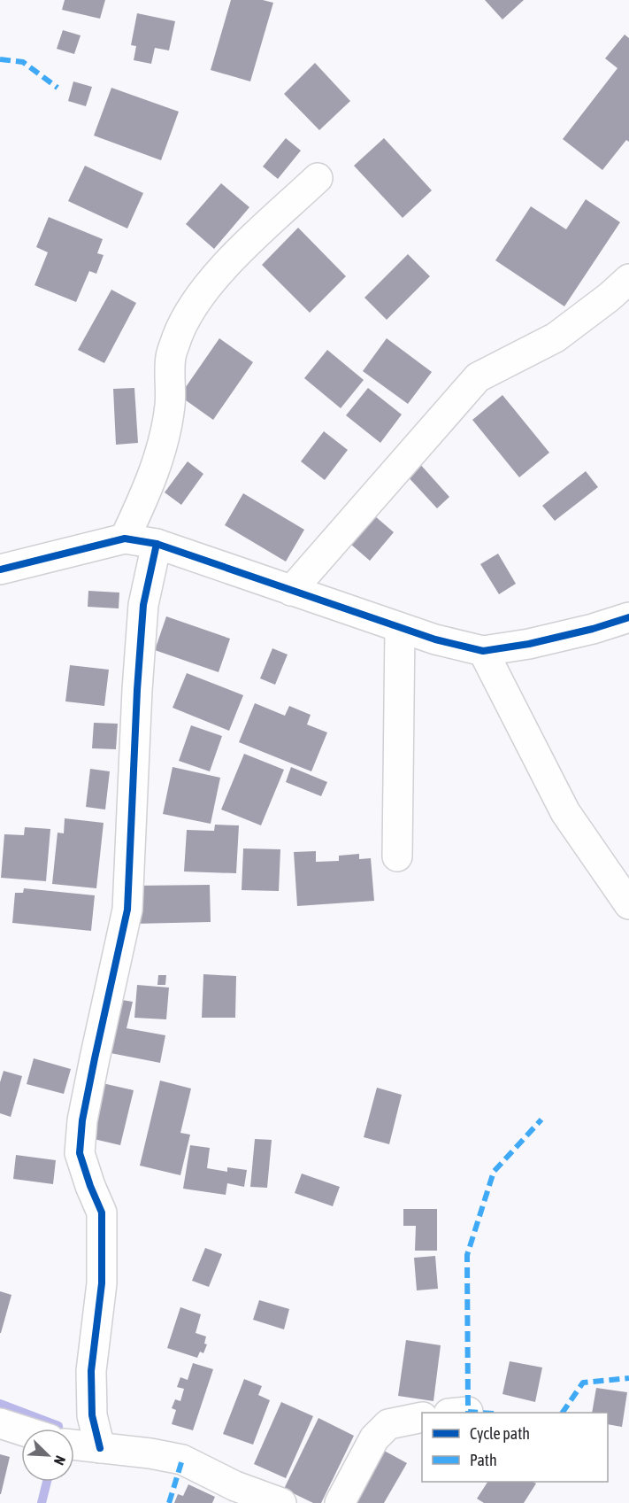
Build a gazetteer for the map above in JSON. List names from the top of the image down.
{
  "legend": ["Cycle path", "Path"],
  "north": "bottom right"
}
